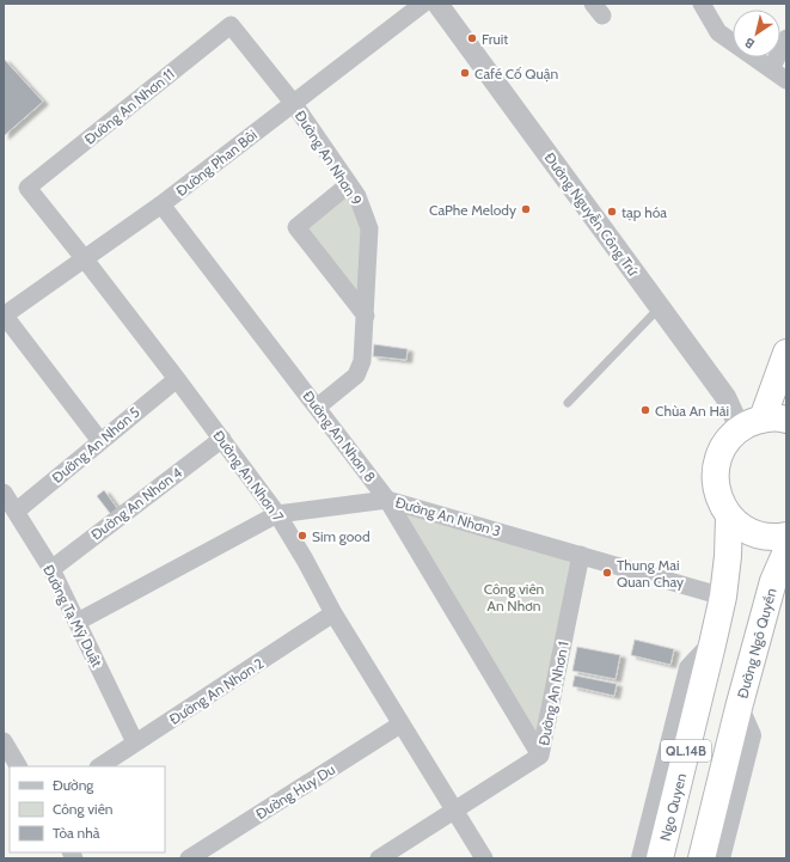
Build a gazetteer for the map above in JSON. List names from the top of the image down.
{
  "streets": {
    "highway": ["Đường Ngô Quyền", "QL.14B", "Ngo Quyen"],
    "street": [
      "Đường An Nhơn 11",
      "Đường An Nhơn 9",
      "Đường Phan Bôi",
      "Đường Nguyễn Công Trứ",
      "Đường An Nhơn 8",
      "Đường An Nhơn 5",
      "Đường An Nhơn 7",
      "Đường An Nhơn 4",
      "Đường An Nhơn 3",
      "Đường Tạ Mỹ Duật",
      "Đường An Nhơn 2",
      "Đường An Nhơn 1",
      "Đường Huy Du"
    ]
  },
  "crossings": [
    ["Đường An Nhơn 11", "Đường An Nhơn 9"],
    ["Đường An Nhơn 11", "Đường An Nhơn 7"],
    ["Đường An Nhơn 9", "Đường Phan Bôi"],
    ["Đường An Nhơn 9", "Đường An Nhơn 8"],
    ["Đường Phan Bôi", "Đường An Nhơn 8"],
    ["Đường Phan Bôi", "Đường An Nhơn 7"],
    ["Đường An Nhơn 8", "Đường An Nhơn 3"],
    ["Đường An Nhơn 8", "Đường An Nhơn 1"],
    ["Đường An Nhơn 5", "Đường An Nhơn 7"],
    ["Đường An Nhơn 5", "Đường Tạ Mỹ Duật"],
    ["Đường An Nhơn 7", "Đường An Nhơn 4"],
    ["Đường An Nhơn 7", "Đường An Nhơn 3"],
    ["Đường An Nhơn 7", "Đường An Nhơn 2"],
    ["Đường An Nhơn 7", "Đường An Nhơn 1"],
    ["Đường An Nhơn 7", "Đường Huy Du"],
    ["Đường An Nhơn 4", "Đường Tạ Mỹ Duật"],
    ["Đường An Nhơn 3", "Đường Tạ Mỹ Duật"],
    ["Đường An Nhơn 3", "Đường An Nhơn 1"],
    ["Đường An Nhơn 3", "Ngo Quyen"],
    ["Đường Tạ Mỹ Duật", "Đường An Nhơn 2"]
  ],
  "parks": ["Công viên An Nhơn"],
  "places": [
    "Fruit",
    "Café Cố Quận",
    "CaPhe Melody",
    "tạp hóa",
    "Chùa An Hải",
    "Sim good",
    "Thung Mai Quan Chay"
  ],
  "legend": ["Đường", "Công viên", "Tòa nhà"],
  "north": "bottom left"
}
